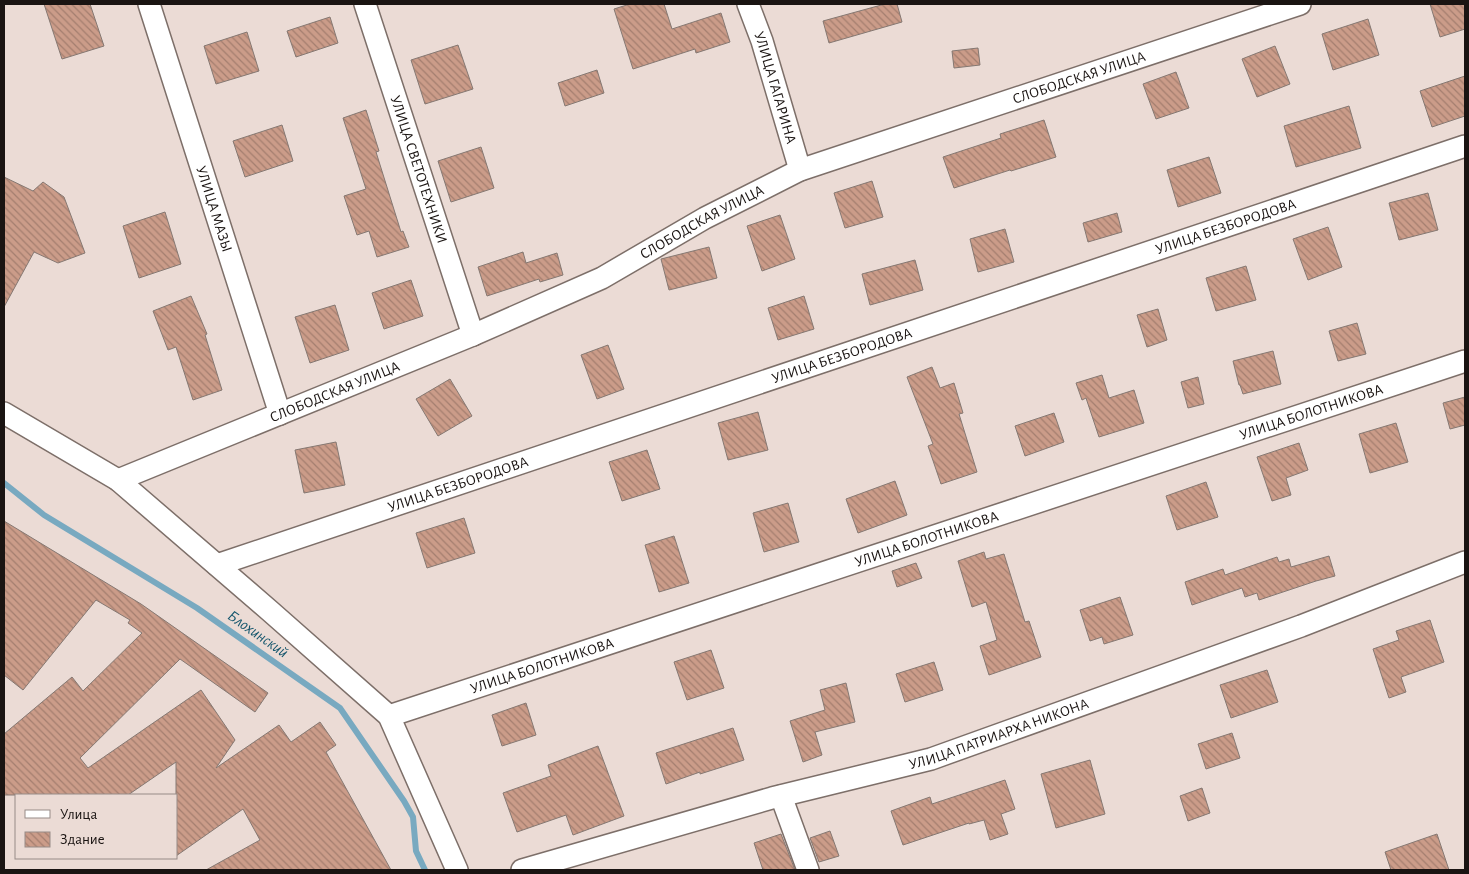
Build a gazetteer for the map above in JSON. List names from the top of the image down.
{
  "streets": {
    "street": [
      "СЛОБОДСКАЯ УЛИЦА",
      "УЛИЦА ГАГАРИНА",
      "УЛИЦА СВЕТОТЕХНИКИ",
      "УЛИЦА МАЗЫ",
      "УЛИЦА БЕЗБОРОДОВА",
      "УЛИЦА БОЛОТНИКОВА",
      "УЛИЦА ПАТРИАРХА НИКОНА"
    ]
  },
  "crossings": [
    ["СЛОБОДСКАЯ УЛИЦА", "УЛИЦА ГАГАРИНА"],
    ["СЛОБОДСКАЯ УЛИЦА", "УЛИЦА СВЕТОТЕХНИКИ"],
    ["СЛОБОДСКАЯ УЛИЦА", "УЛИЦА МАЗЫ"]
  ],
  "water": ["Блохинский"],
  "legend": ["Улица", "Здание"]
}
